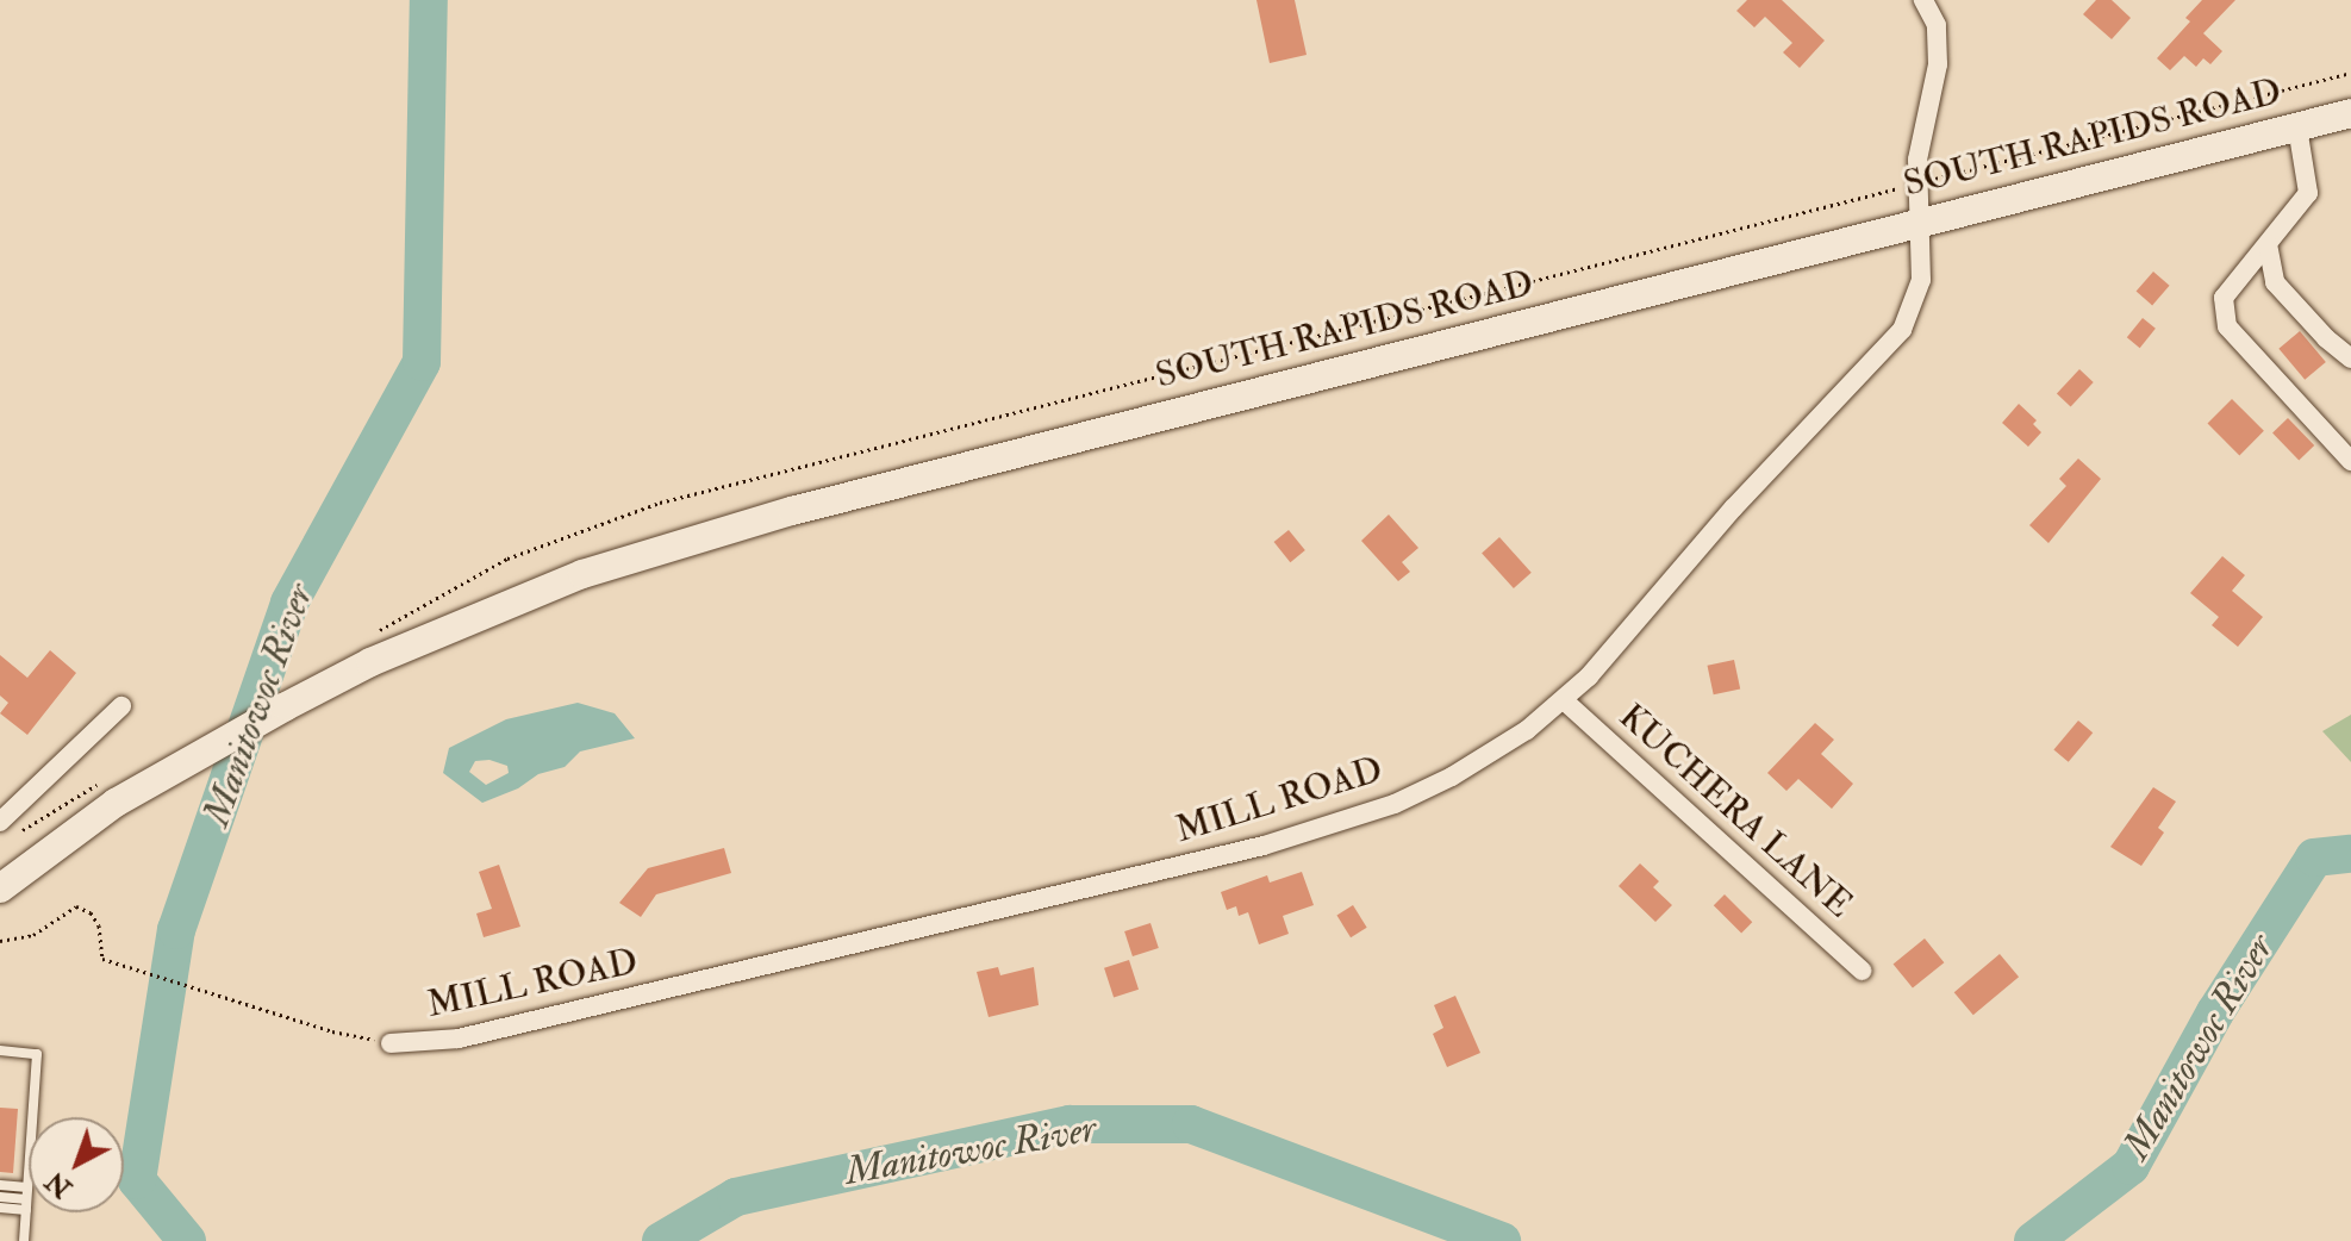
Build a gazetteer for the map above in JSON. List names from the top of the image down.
{
  "streets": {
    "main road": ["SOUTH RAPIDS ROAD"],
    "street": ["MILL ROAD", "KUCHERA LANE"]
  },
  "crossings": [
    ["SOUTH RAPIDS ROAD", "MILL ROAD"],
    ["MILL ROAD", "KUCHERA LANE"]
  ],
  "water": ["Manitowoc River"],
  "north": "bottom left"
}
